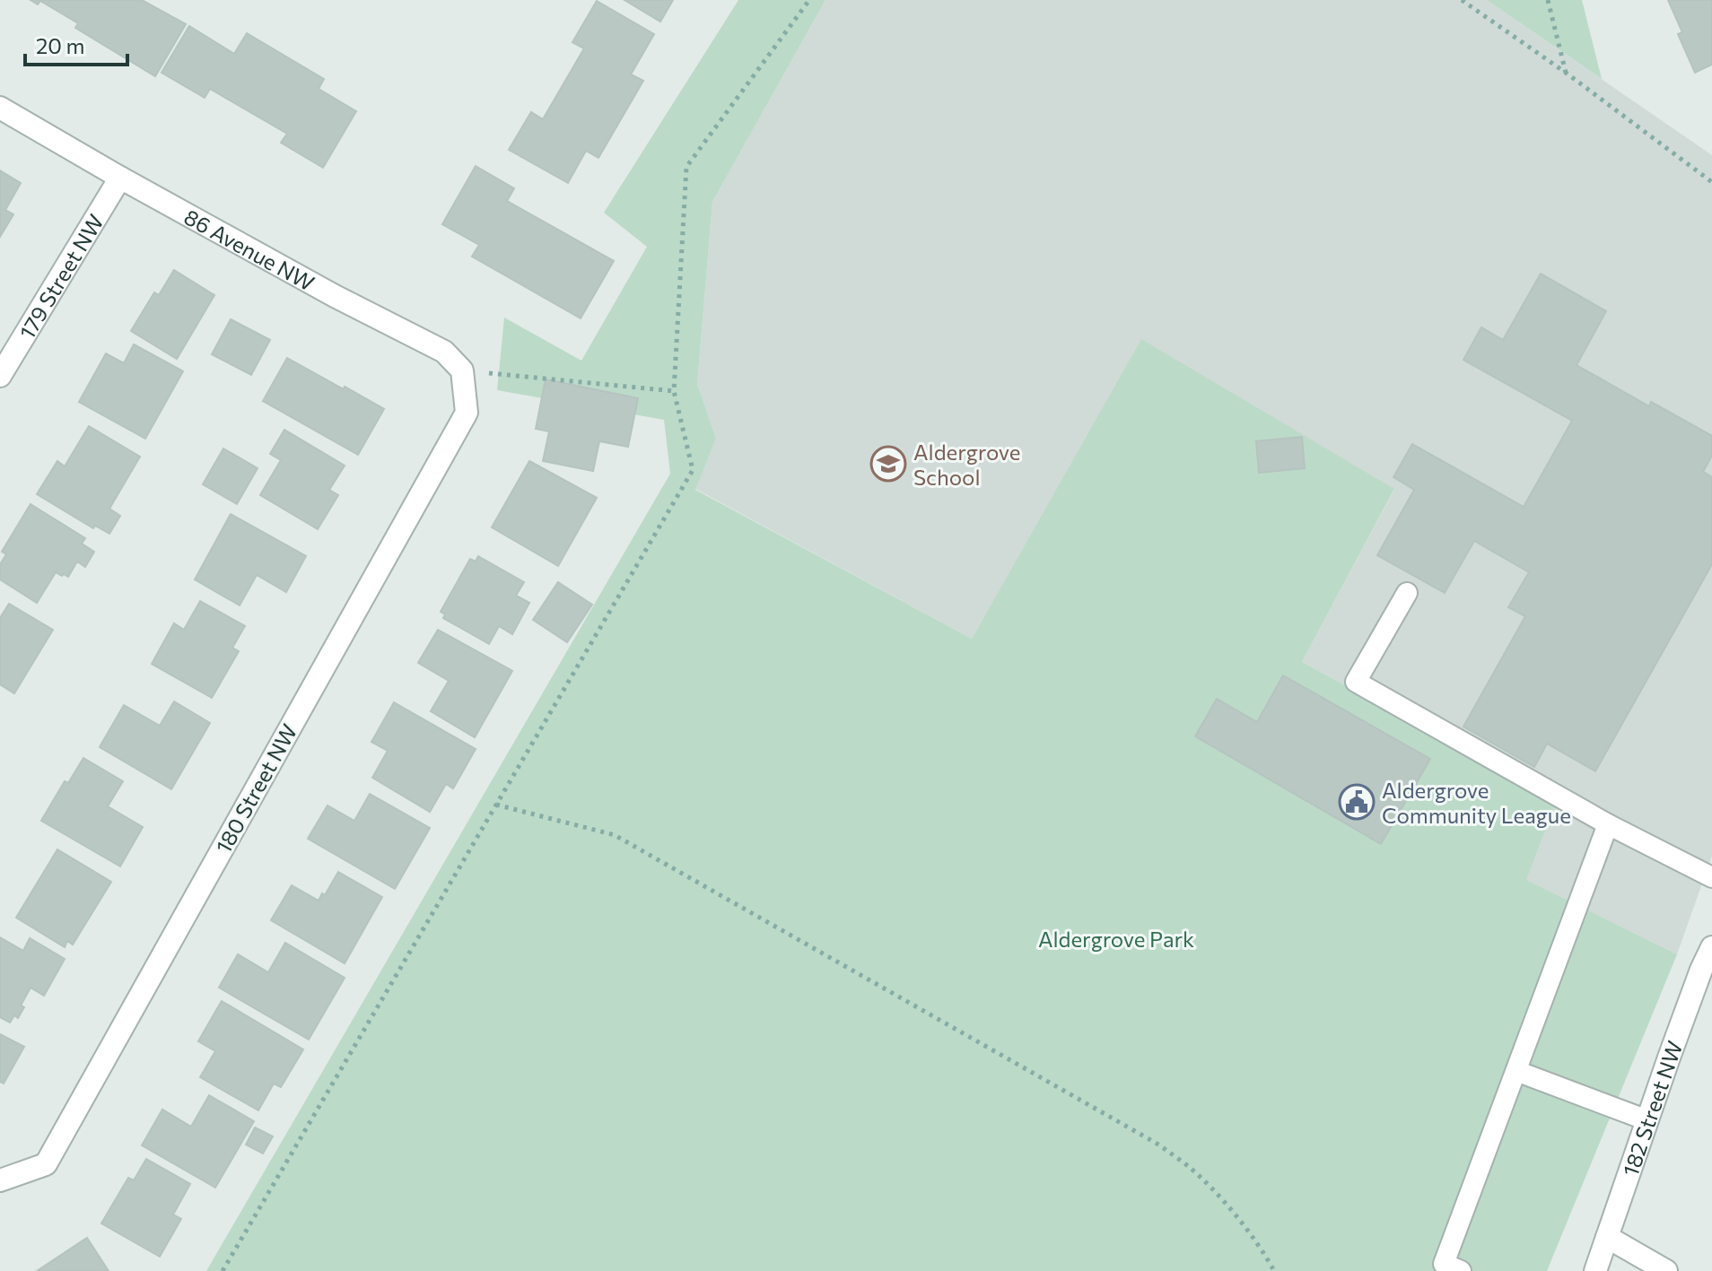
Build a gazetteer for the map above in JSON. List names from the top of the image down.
{
  "streets": {
    "street": [
      "86 Avenue NW",
      "179 Street NW",
      "180 Street NW",
      "182 Street NW"
    ]
  },
  "crossings": [
    ["86 Avenue NW", "179 Street NW"],
    ["86 Avenue NW", "180 Street NW"]
  ],
  "parks": ["Aldergrove Park"],
  "places": {
    "school or university": ["Aldergrove School"],
    "public building": ["Aldergrove Community League"]
  },
  "scale_bar": "20 m"
}
